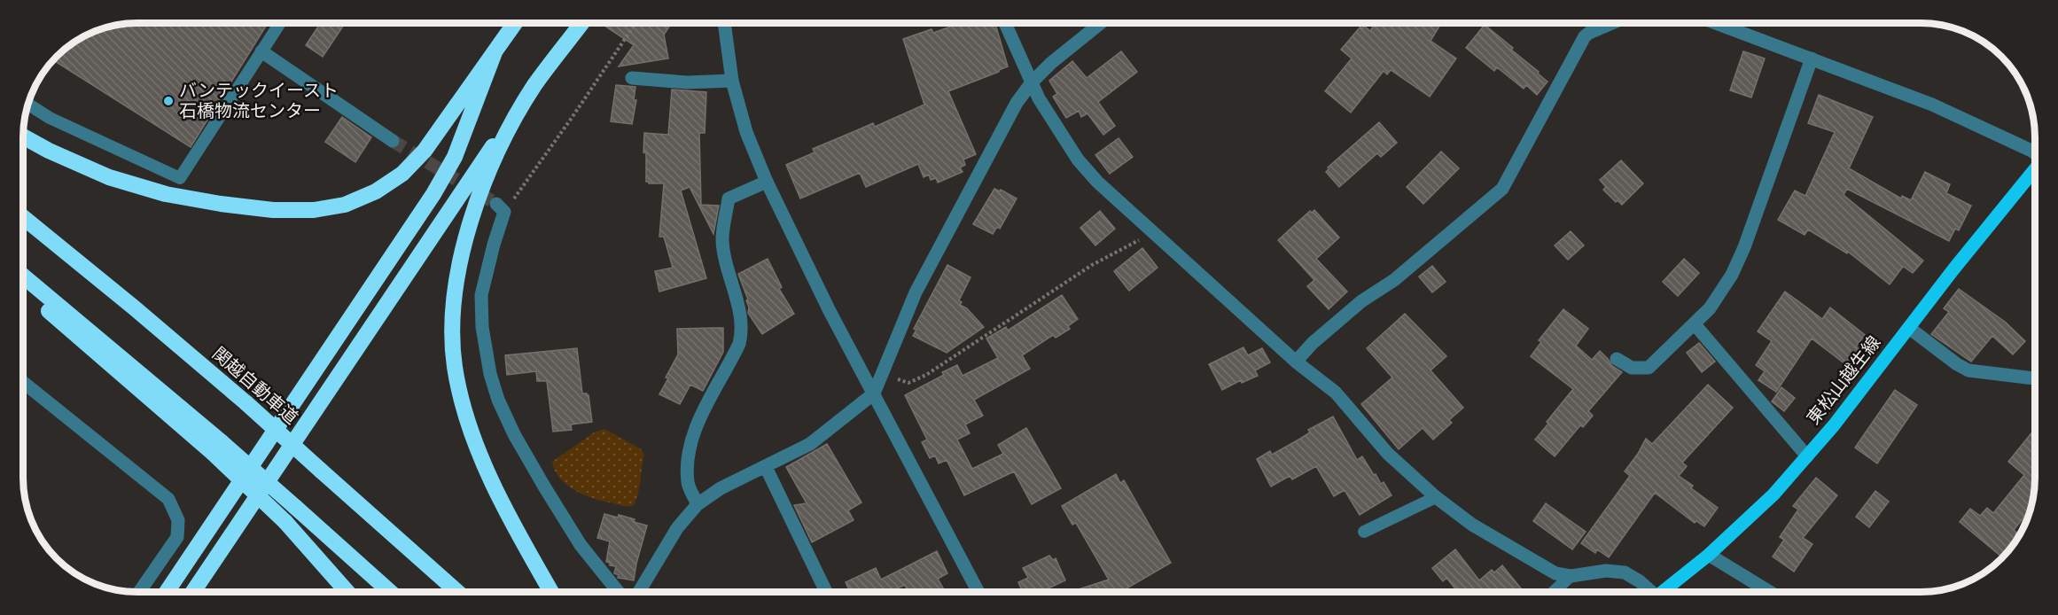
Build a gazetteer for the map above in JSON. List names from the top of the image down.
{
  "streets": {
    "highway": ["関越自動車道"],
    "main road": ["東松山越生線"]
  },
  "places": ["バンテックイースト 石橋物流センター"]
}
